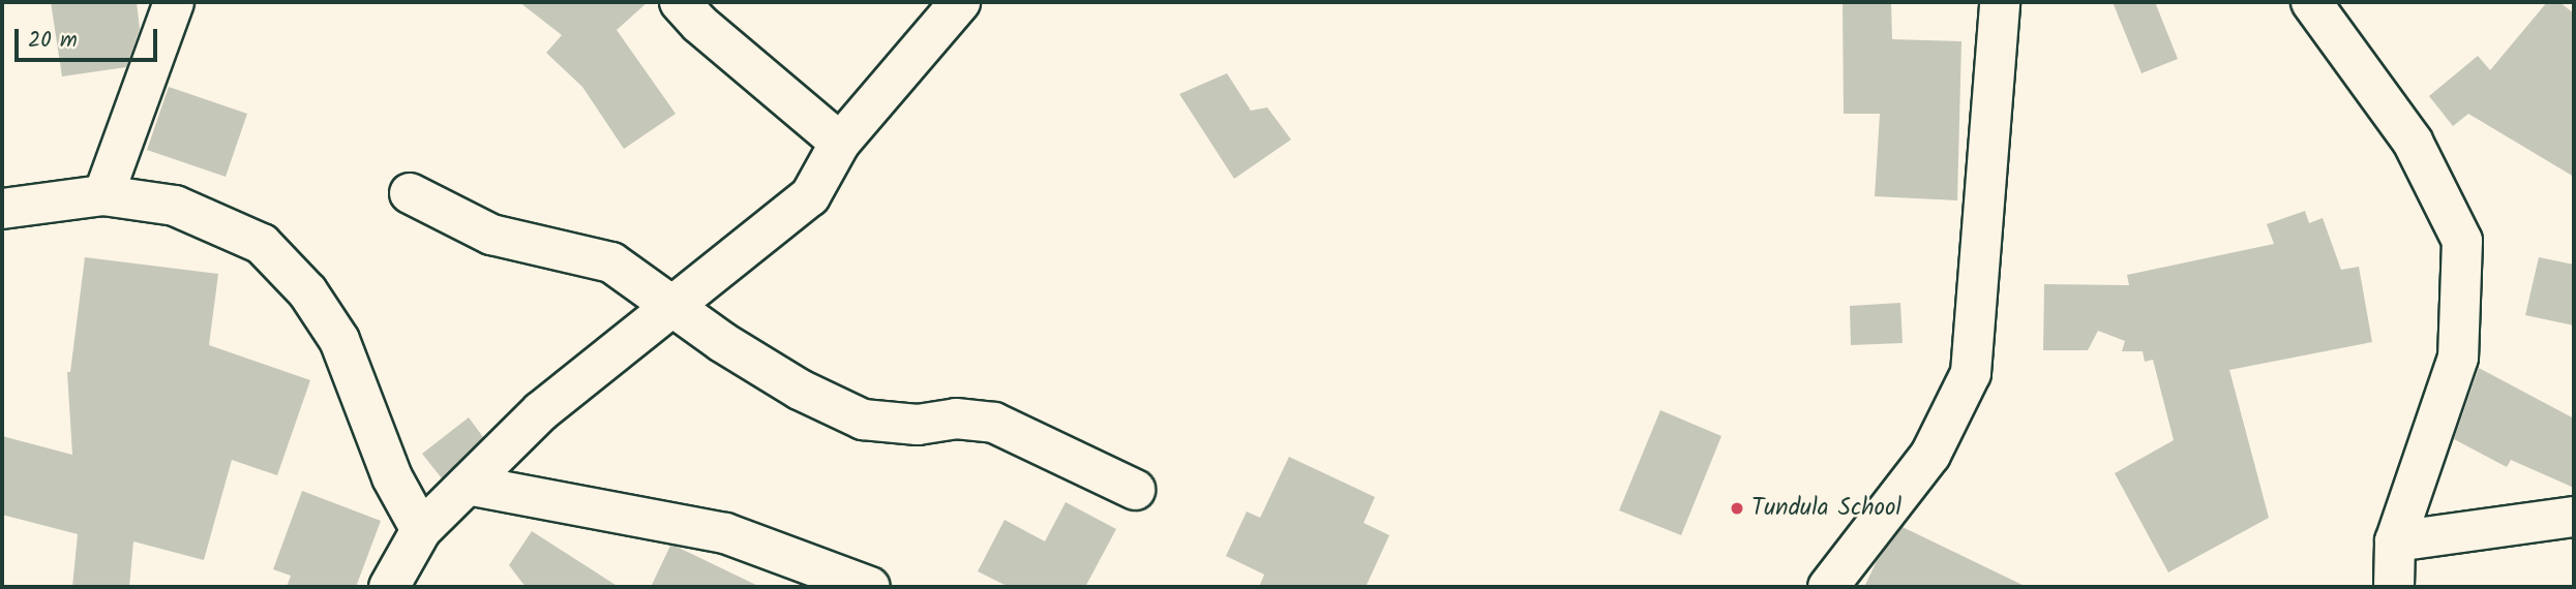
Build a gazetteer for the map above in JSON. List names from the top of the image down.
{
  "places": ["Tundula School"],
  "scale_bar": "20 m"
}
